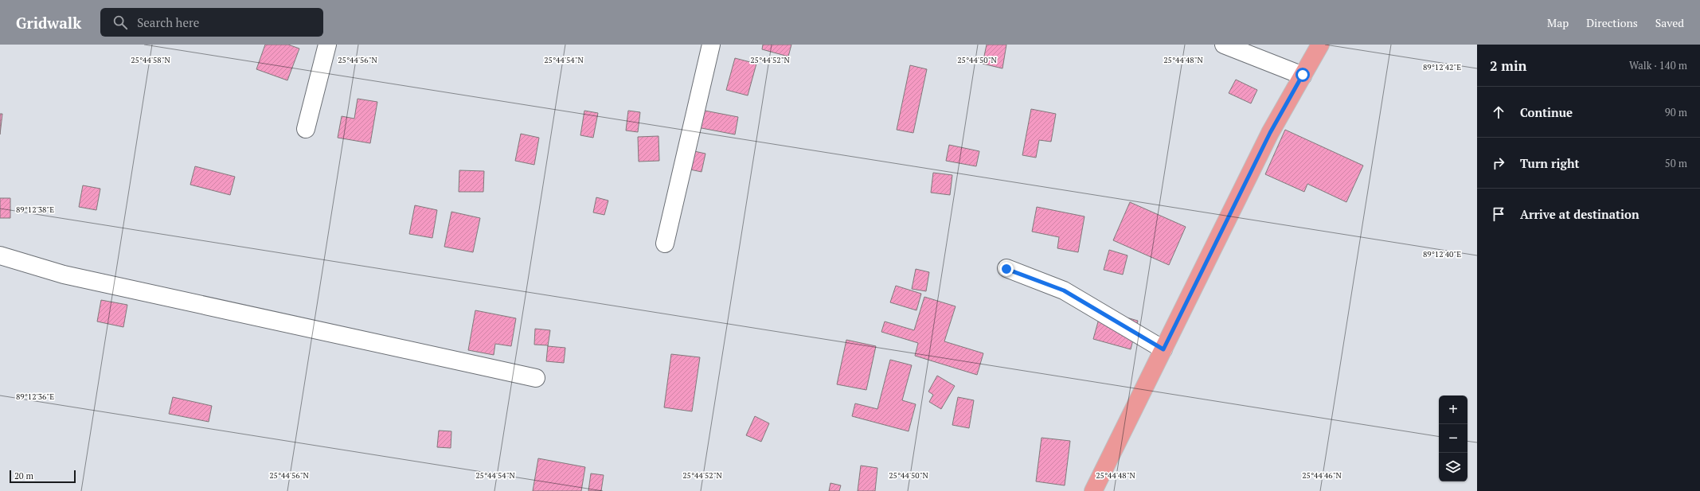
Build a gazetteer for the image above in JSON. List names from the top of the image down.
{
  "scale_bar": "20 m",
  "page": {
    "header": "Gridwalk",
    "search": "Search here",
    "nav": ["Map", "Directions", "Saved"],
    "heading": ["2 min", "Walk · 140 m"],
    "list": [
      ["Continue", "90 m"],
      ["Turn right", "50 m"],
      "Arrive at destination"
    ],
    "map_buttons": ["+", "−"],
    "scale": "20 m"
  },
  "coordinates": [
    "25°44'48\"N",
    "25°44'58\"N",
    "25°44'56\"N",
    "25°44'54\"N",
    "25°44'52\"N",
    "25°44'50\"N",
    "89°12'42\"E",
    "89°12'38\"E",
    "89°12'40\"E",
    "89°12'36\"E",
    "25°44'46\"N"
  ]
}
